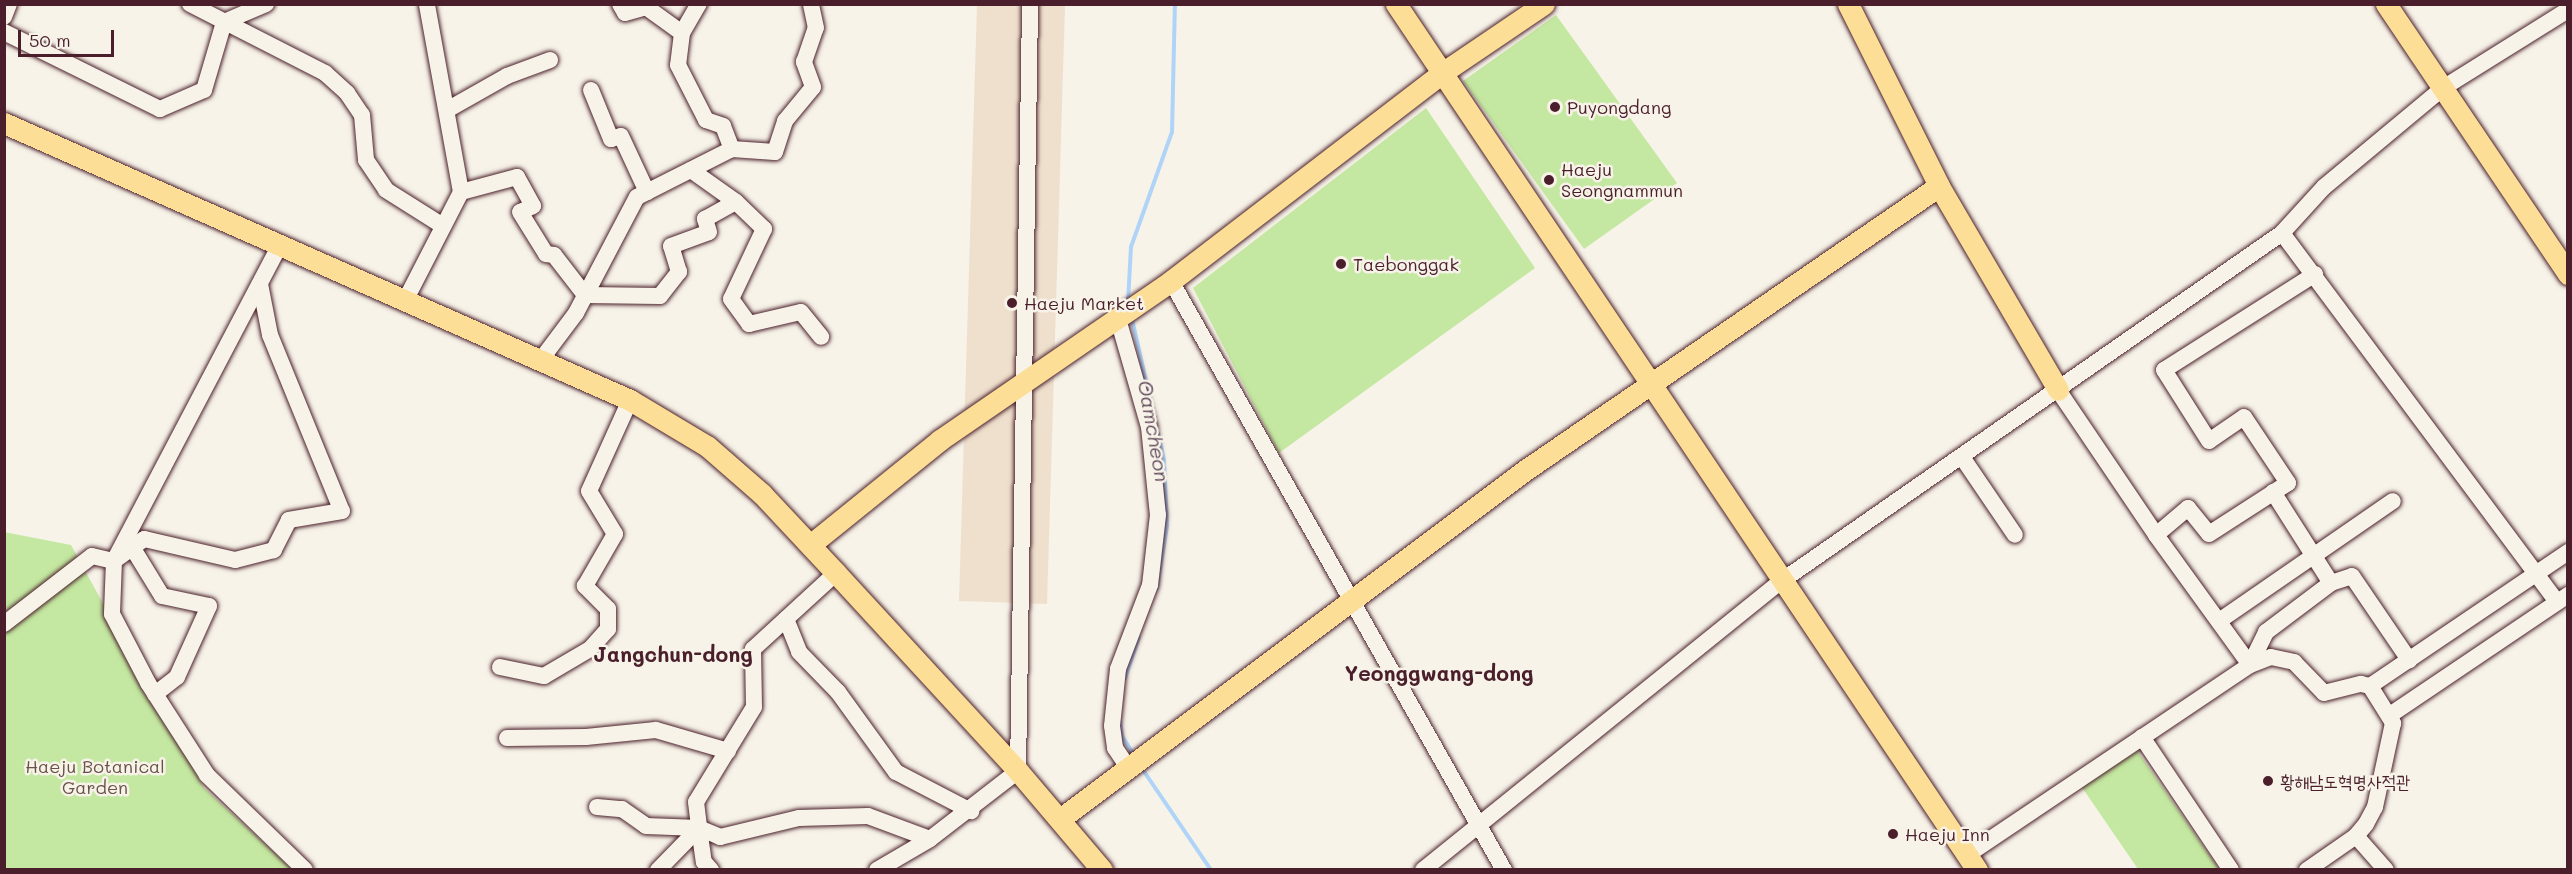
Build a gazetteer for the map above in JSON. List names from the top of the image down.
{
  "districts": ["Jangchun-dong", "Yeonggwang-dong"],
  "water": ["Oamcheon"],
  "parks": ["Haeju Botanical Garden"],
  "places": [
    "Puyongdang",
    "Haeju Seongnammun",
    "Taebonggak",
    "Haeju Market",
    "황해남도혁명사적관",
    "Haeju Inn"
  ],
  "scale_bar": "50 m"
}
